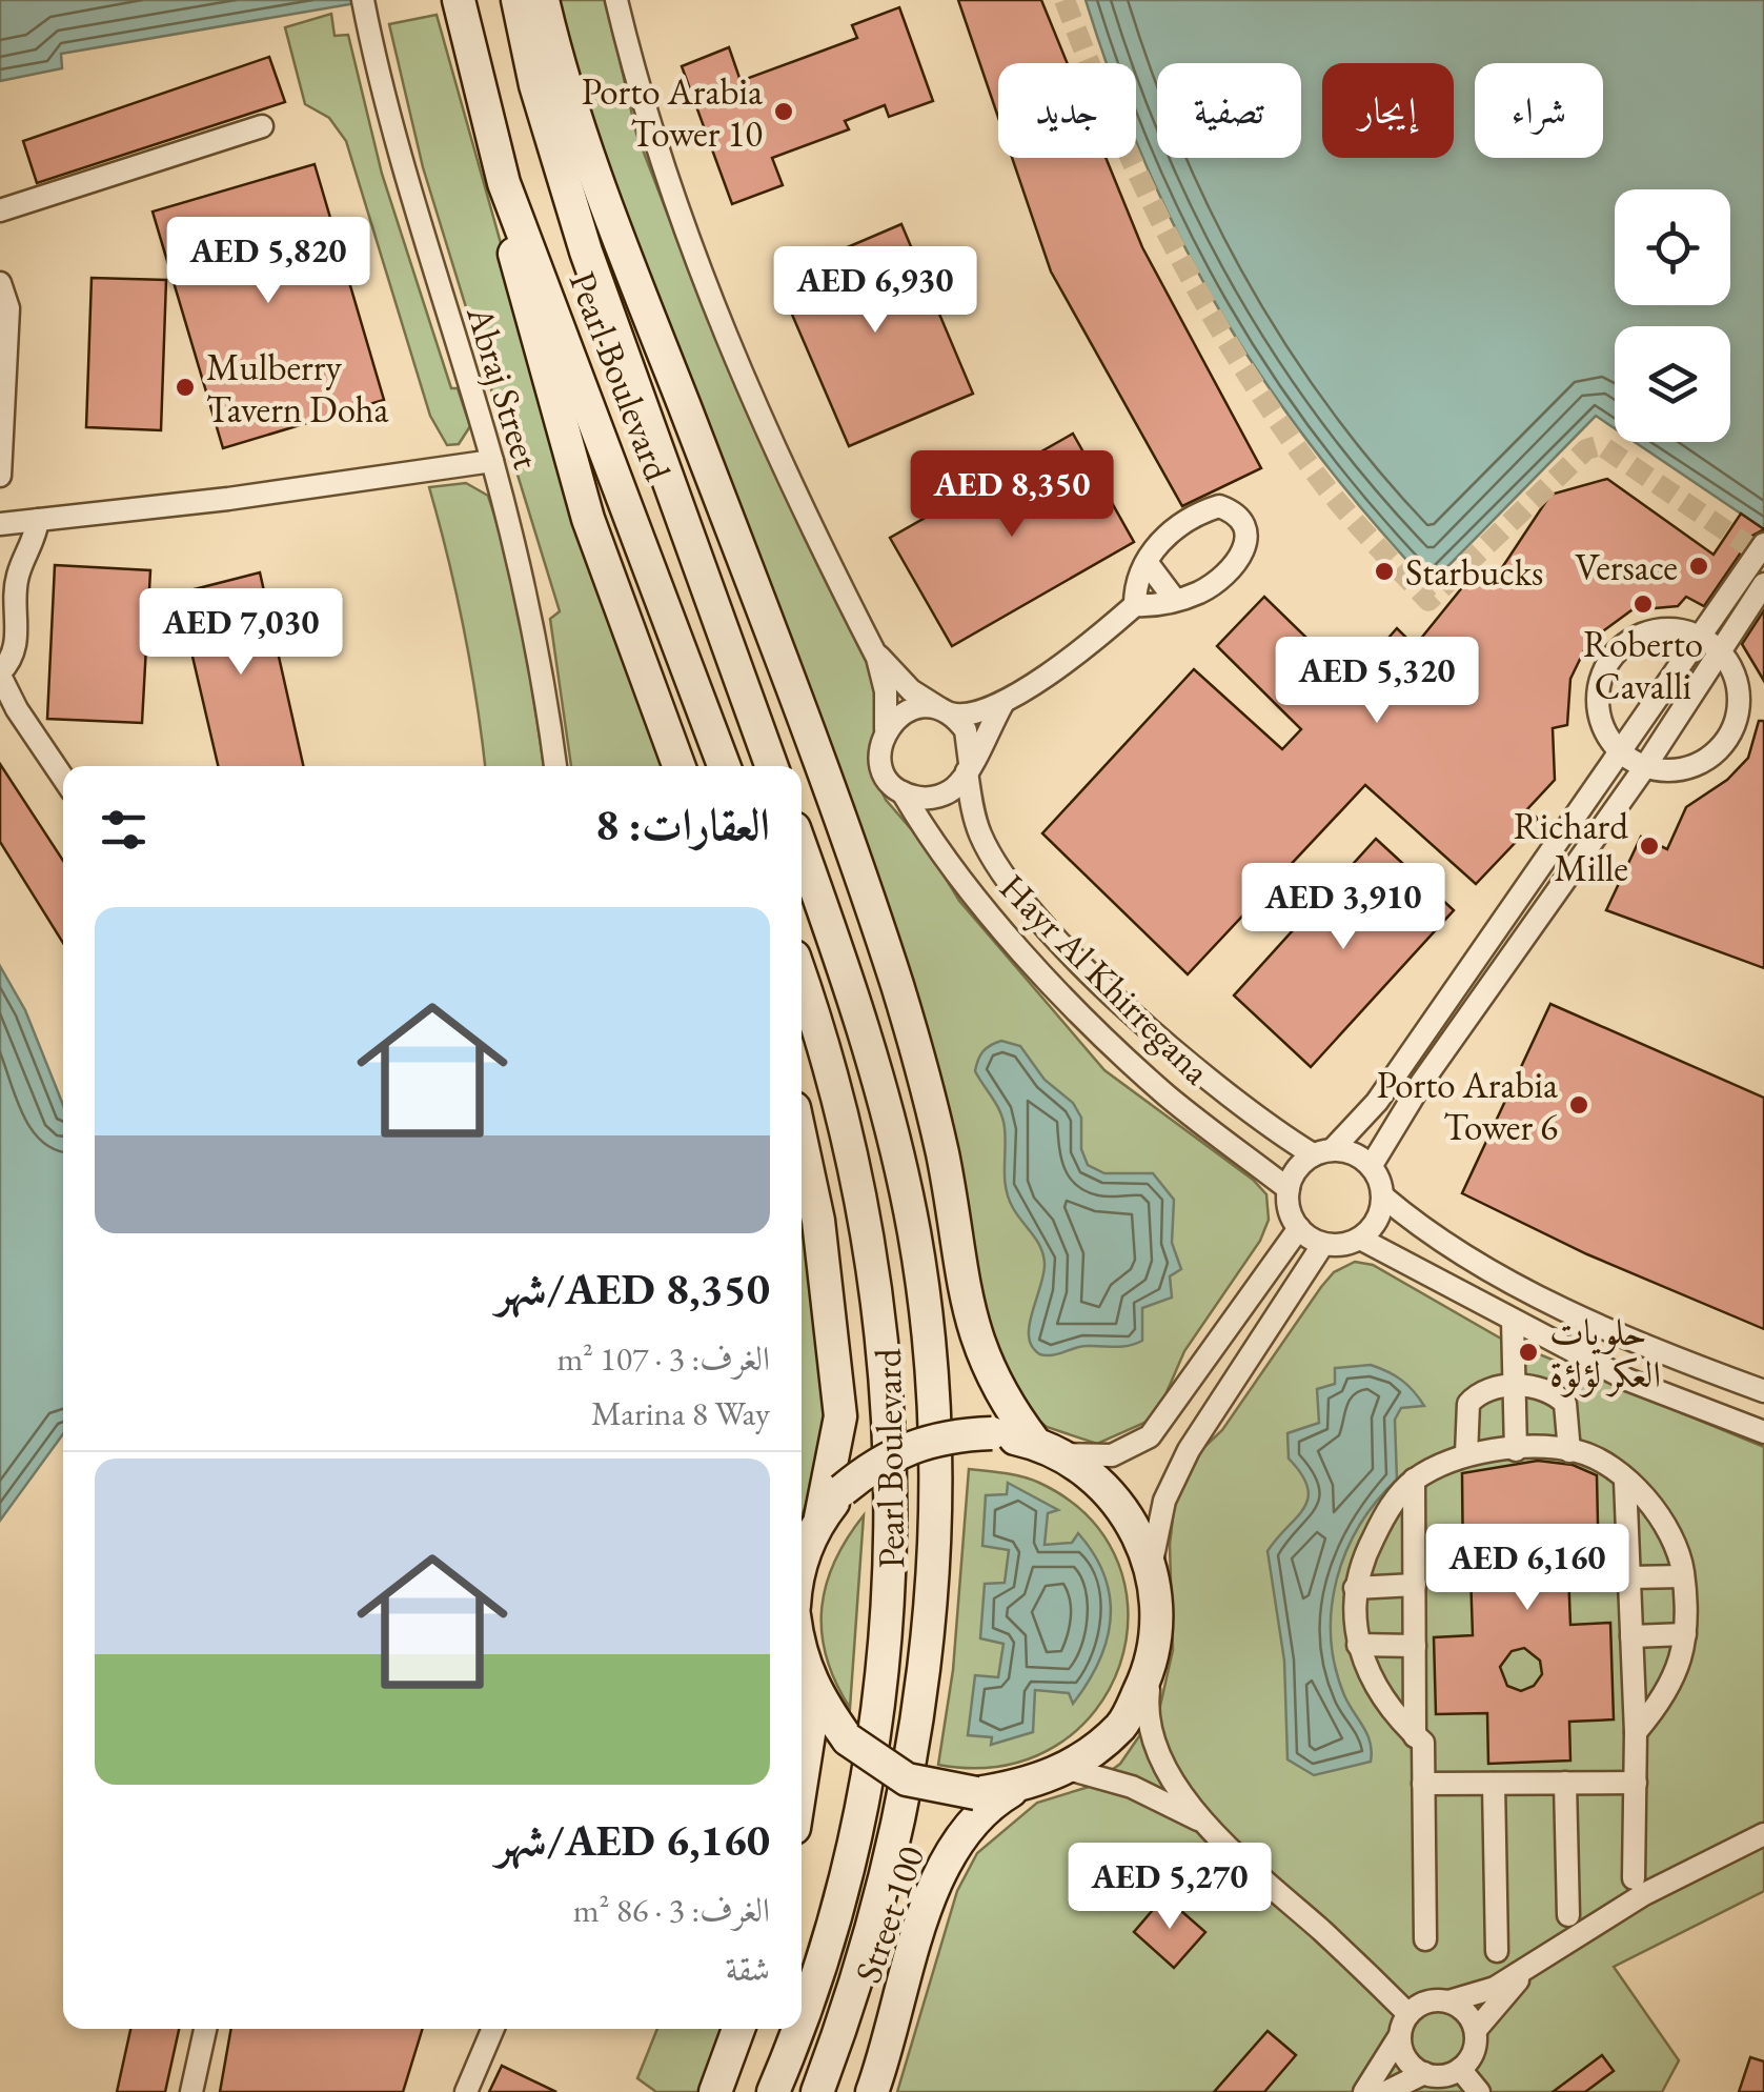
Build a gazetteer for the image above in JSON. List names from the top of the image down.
{
  "streets": {
    "main road": ["Pearl Boulevard", "Street 100"],
    "street": ["Abraj Street", "Hayr Al Khirregana"]
  },
  "places": [
    "Porto Arabia Tower 10",
    "Mulberry Tavern Doha",
    "Versace",
    "Starbucks",
    "Roberto Cavalli",
    "Richard Mille",
    "Porto Arabia Tower 6",
    "حلويات العكر لؤلؤة"
  ],
  "page": {
    "chip": [
      "شراء",
      "إيجار",
      "تصفية",
      "جديد"
    ],
    "price": [
      "AED 5,820",
      "AED 6,930",
      "AED 8,350",
      "AED 7,030",
      "AED 5,320",
      "AED 3,910",
      "AED 6,160",
      "AED 5,270"
    ],
    "heading": "العقارات: 8",
    "list": [
      {
        "name": "AED 8,350/شهر",
        "note": "الغرف: 3 · 107 m² · Marina 8 Way"
      },
      {
        "name": "AED 6,160/شهر",
        "note": "الغرف: 3 · 86 m² · شقة"
      }
    ]
  }
}
